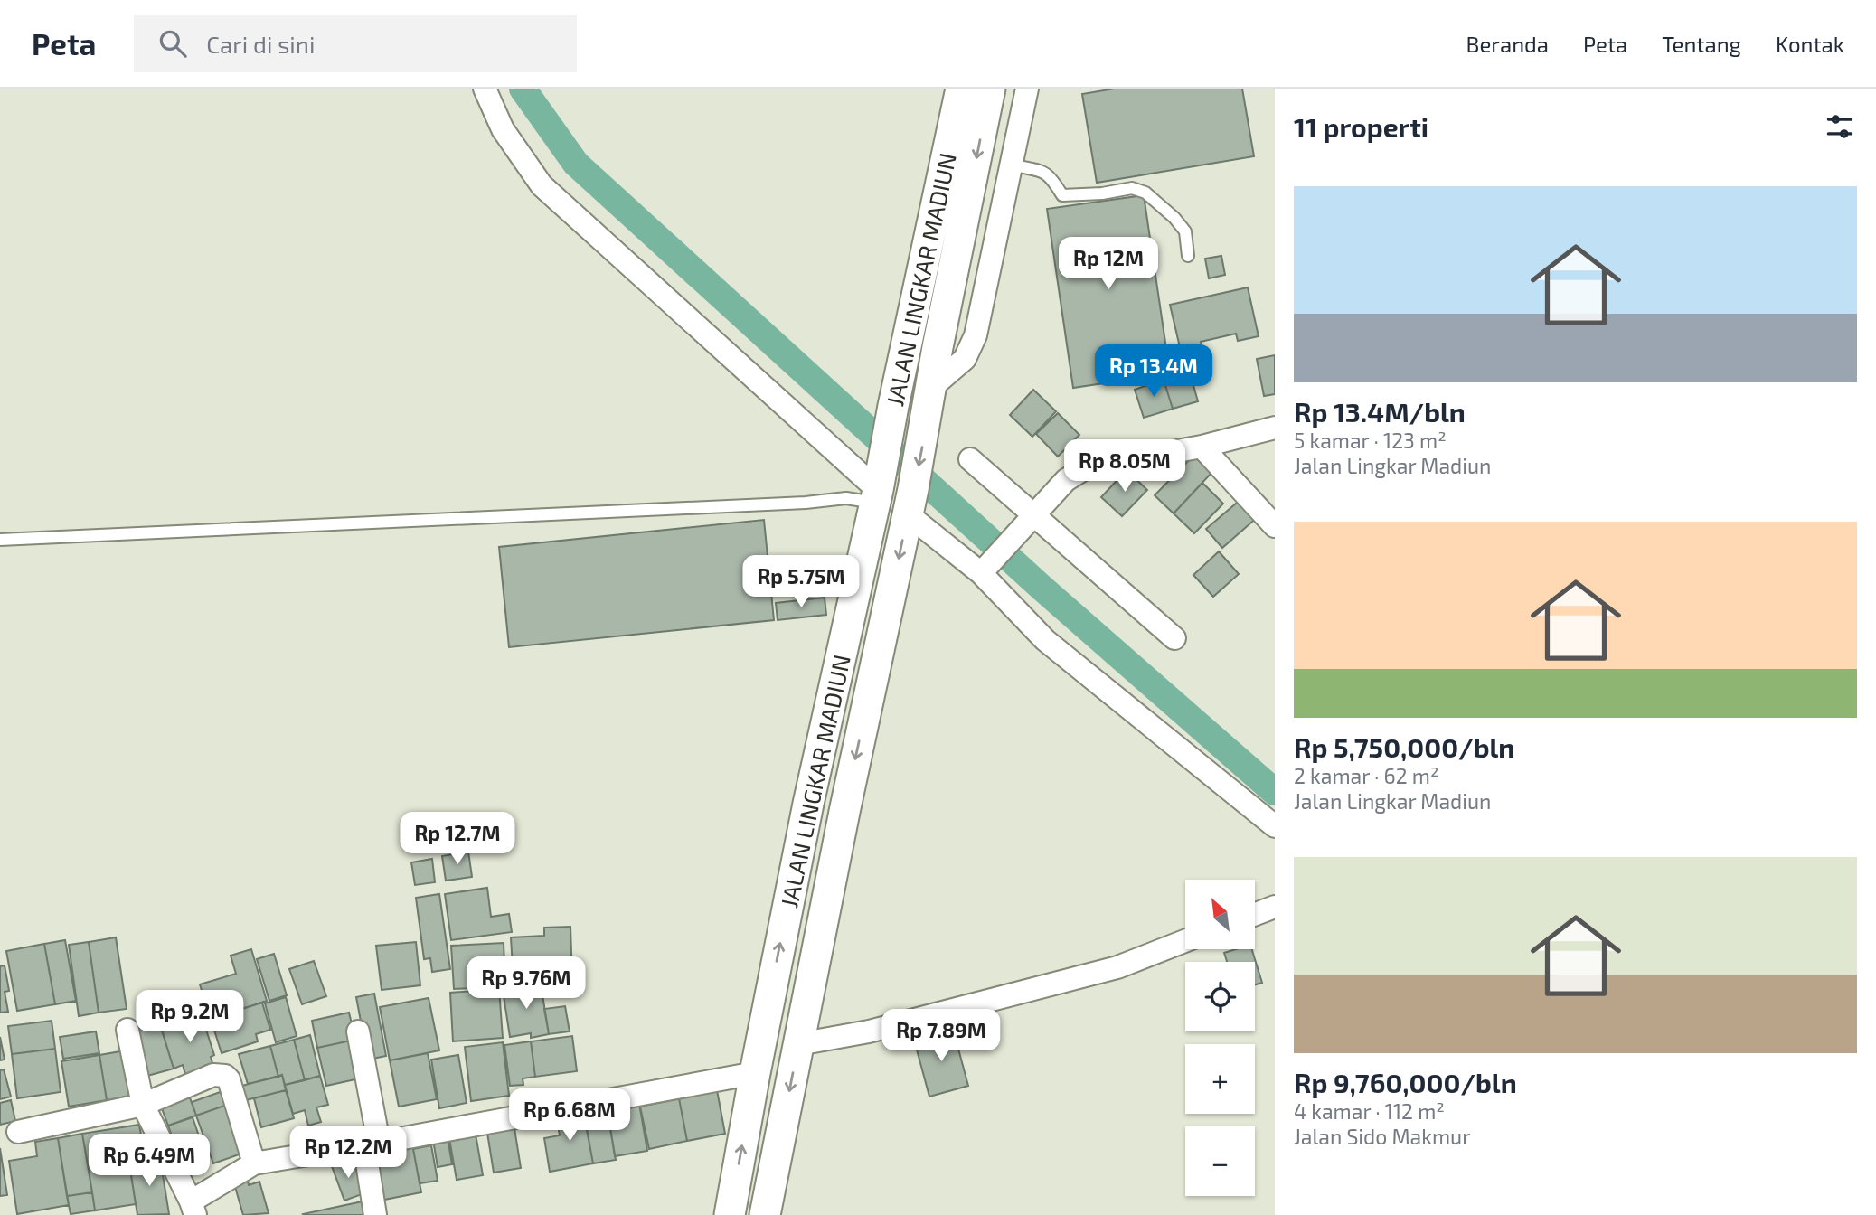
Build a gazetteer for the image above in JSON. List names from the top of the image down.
{
  "streets": {
    "main road": ["JALAN LINGKAR MADIUN"]
  },
  "north": "top left",
  "page": {
    "header": "Peta",
    "search": "Cari di sini",
    "nav": [
      "Beranda",
      "Peta",
      "Tentang",
      "Kontak"
    ],
    "heading": "11 properti",
    "list": [
      {
        "name": "Rp 13.4M/bln",
        "note": "5 kamar · 123 m² · Jalan Lingkar Madiun"
      },
      {
        "name": "Rp 5,750,000/bln",
        "note": "2 kamar · 62 m² · Jalan Lingkar Madiun"
      },
      {
        "name": "Rp 9,760,000/bln",
        "note": "4 kamar · 112 m² · Jalan Sido Makmur"
      }
    ],
    "price": [
      "Rp 12M",
      "Rp 13.4M",
      "Rp 8.05M",
      "Rp 5.75M",
      "Rp 12.7M",
      "Rp 9.76M",
      "Rp 9.2M",
      "Rp 7.89M",
      "Rp 6.68M",
      "Rp 12.2M",
      "Rp 6.49M"
    ],
    "map_buttons": ["+", "−"]
  }
}
